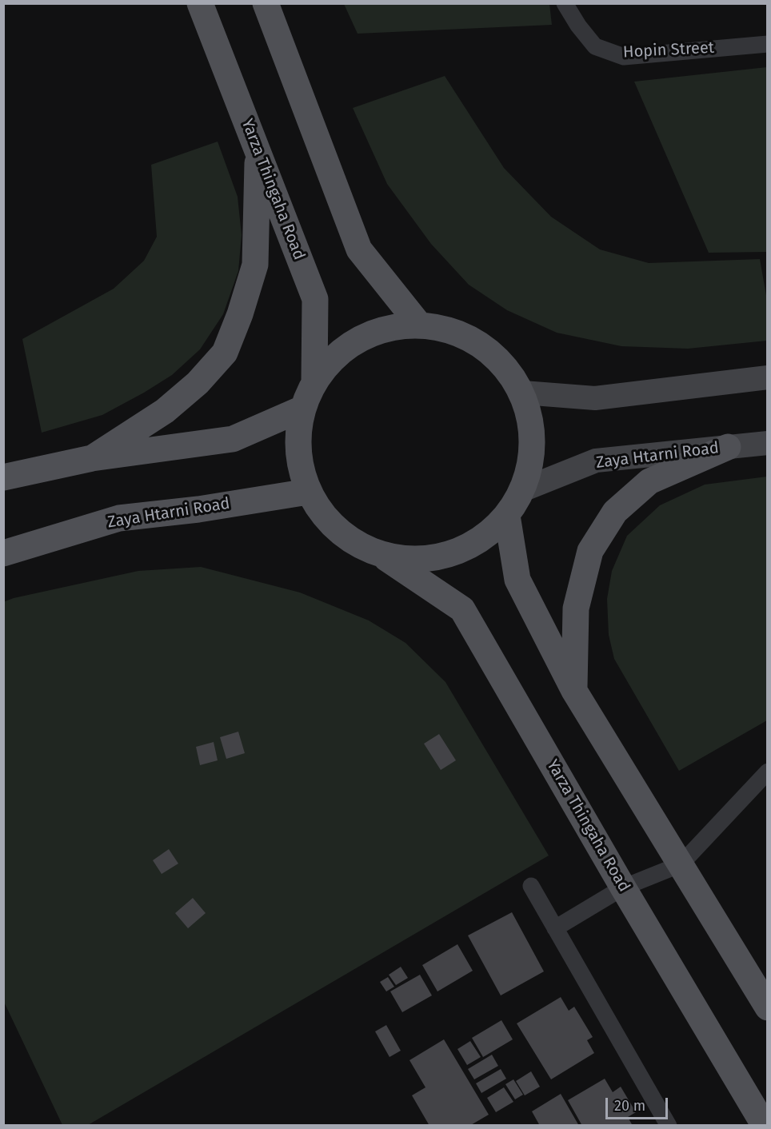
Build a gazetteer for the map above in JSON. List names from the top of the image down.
{
  "streets": {
    "main road": ["Yarza Thingaha Road", "Zaya Htarni Road"],
    "street": ["Hopin Street"]
  },
  "scale_bar": "20 m"
}
